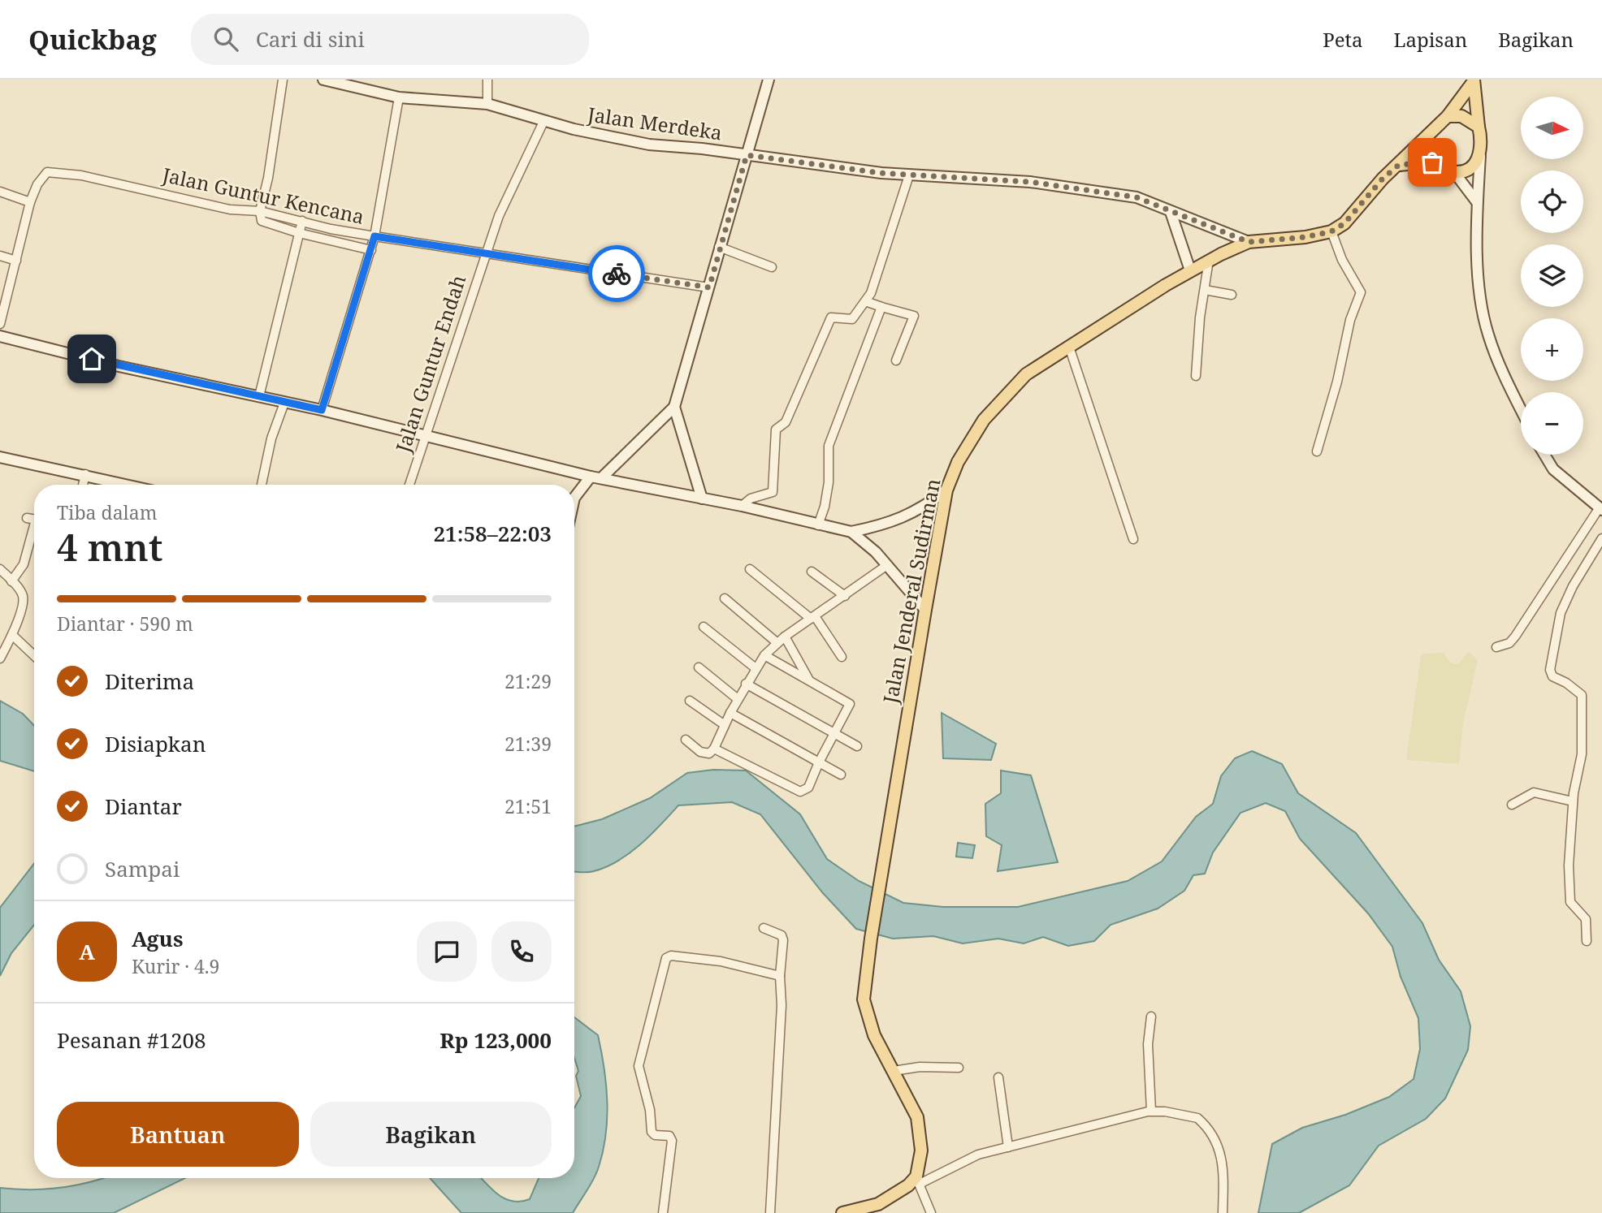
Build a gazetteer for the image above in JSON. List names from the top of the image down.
{
  "streets": {
    "main road": ["Jalan Jenderal Sudirman"],
    "street": ["Jalan Merdeka", "Jalan Guntur Kencana", "Jalan Guntur Endah"]
  },
  "crossings": [
    ["Jalan Merdeka", "Jalan Guntur Endah"],
    ["Jalan Merdeka", "Jalan Jenderal Sudirman"],
    ["Jalan Guntur Kencana", "Jalan Guntur Endah"]
  ],
  "north": "right",
  "page": {
    "header": "Quickbag",
    "search": "Cari di sini",
    "nav": ["Peta", "Lapisan", "Bagikan"],
    "map_buttons": ["+", "−"],
    "heading": ["4 mnt", "Tiba dalam", "21:58–22:03"],
    "panel": [
      "Agus",
      "Kurir · 4.9",
      "Pesanan #1208",
      "Rp 123,000"
    ],
    "bar": "Diantar · 590 m",
    "list": [
      ["Diterima", "21:29"],
      ["Disiapkan", "21:39"],
      ["Diantar", "21:51"],
      "Sampai"
    ],
    "round": "A",
    "buttons": ["Bantuan", "Bagikan"]
  }
}
